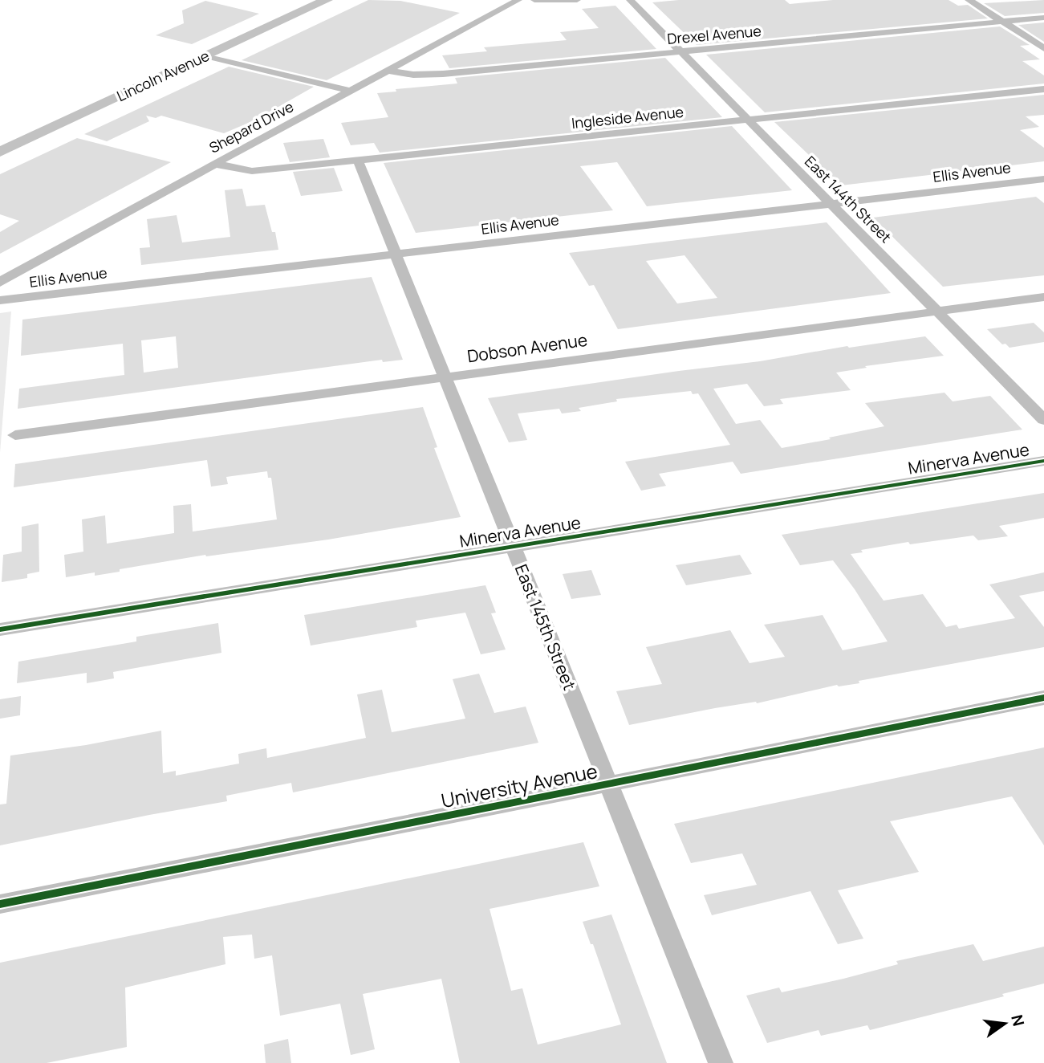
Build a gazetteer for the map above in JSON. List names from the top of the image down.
{
  "streets": {
    "street": [
      "Drexel Avenue",
      "Lincoln Avenue",
      "Ingleside Avenue",
      "Shepard Drive",
      "Ellis Avenue",
      "East 144th Street",
      "Dobson Avenue",
      "Minerva Avenue",
      "East 145th Street",
      "University Avenue"
    ]
  },
  "crossings": [
    ["Drexel Avenue", "Shepard Drive"],
    ["Drexel Avenue", "East 144th Street"],
    ["Ingleside Avenue", "Shepard Drive"],
    ["Ingleside Avenue", "East 144th Street"],
    ["Ingleside Avenue", "East 145th Street"],
    ["Ellis Avenue", "East 144th Street"],
    ["Ellis Avenue", "East 145th Street"],
    ["East 144th Street", "Dobson Avenue"],
    ["Dobson Avenue", "East 145th Street"],
    ["Minerva Avenue", "East 145th Street"],
    ["East 145th Street", "University Avenue"]
  ],
  "north": "right"
}
